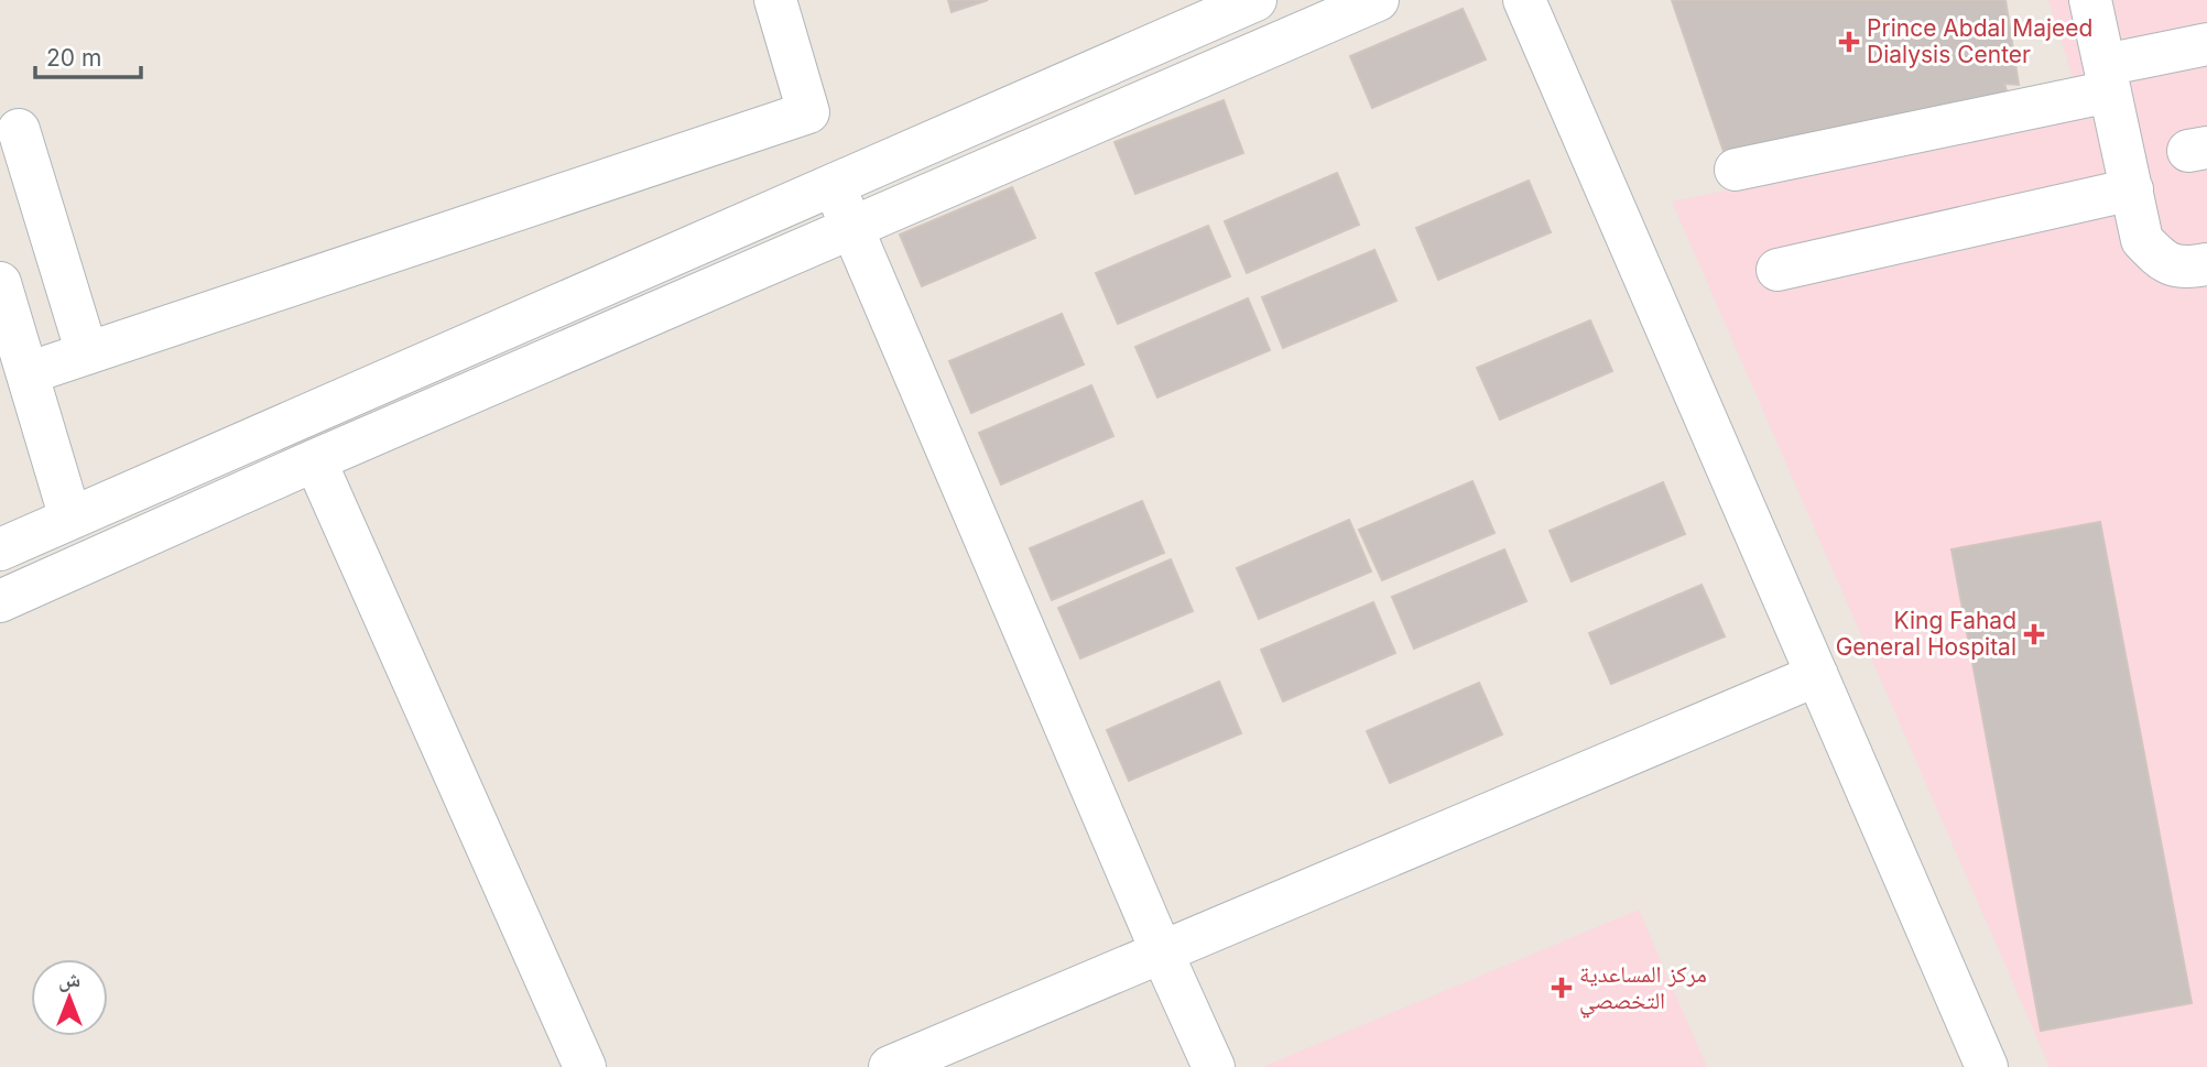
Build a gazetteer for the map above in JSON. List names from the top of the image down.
{
  "places": {
    "health": ["Prince Abdal Majeed Dialysis Center", "King Fahad General Hospital", "مركز المساعدية التخصصي"]
  },
  "scale_bar": "20 m",
  "north": "top"
}
